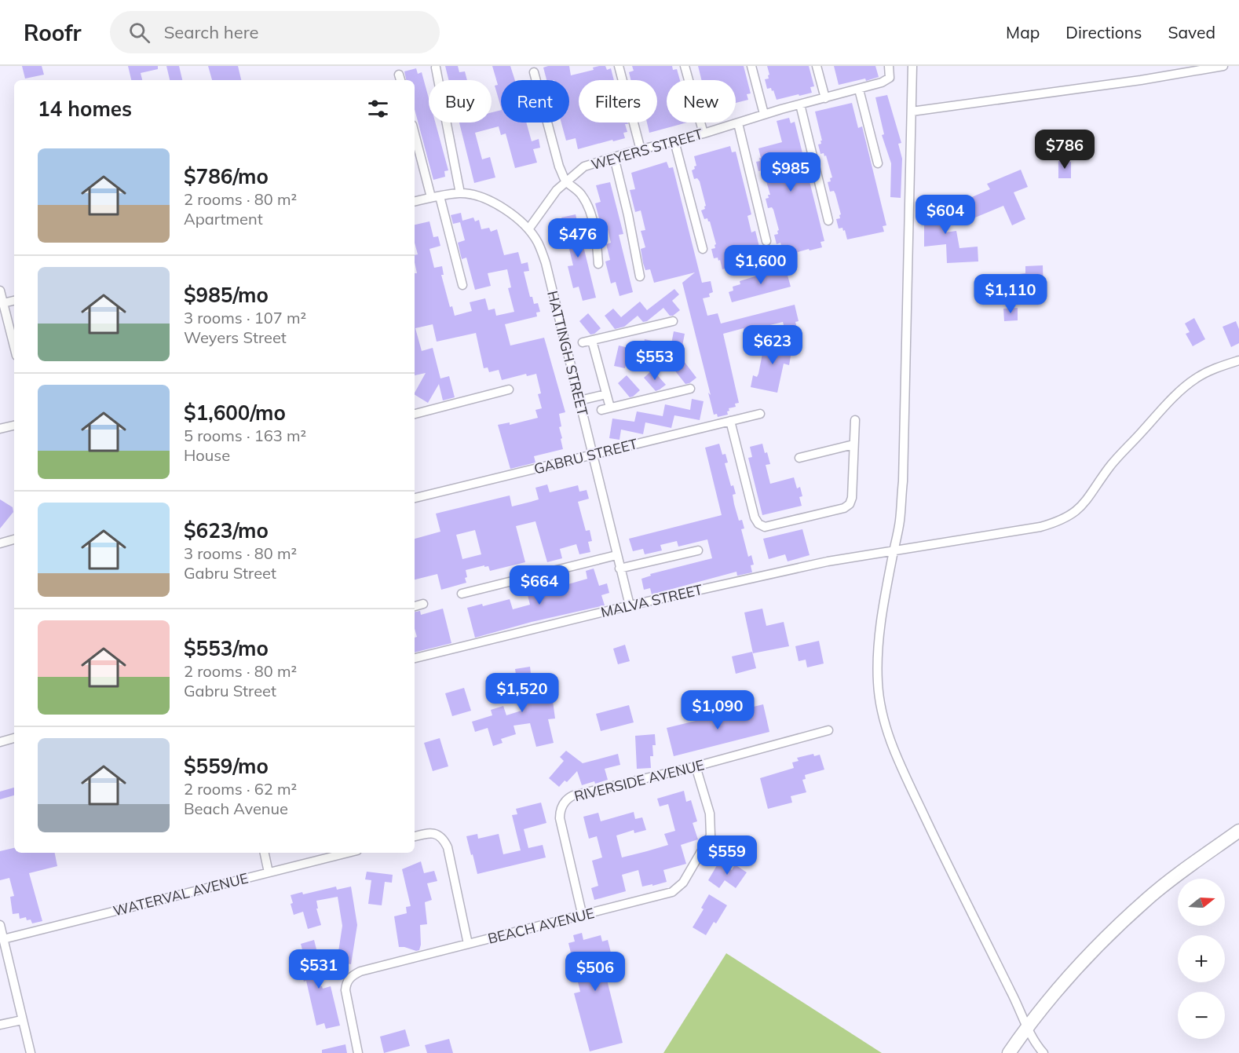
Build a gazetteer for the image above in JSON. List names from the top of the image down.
{
  "streets": {
    "street": [
      "WEYERS STREET",
      "HATTINGH STREET",
      "GABRU STREET",
      "MALVA STREET",
      "RIVERSIDE AVENUE",
      "WATERVAL AVENUE",
      "BEACH AVENUE"
    ]
  },
  "crossings": [
    ["WEYERS STREET", "HATTINGH STREET"],
    ["HATTINGH STREET", "GABRU STREET"],
    ["HATTINGH STREET", "MALVA STREET"],
    ["RIVERSIDE AVENUE", "BEACH AVENUE"]
  ],
  "north": "right",
  "page": {
    "header": "Roofr",
    "search": "Search here",
    "nav": ["Map", "Directions", "Saved"],
    "chip": [
      "Buy",
      "Rent",
      "Filters",
      "New"
    ],
    "heading": "14 homes",
    "price": [
      "$786",
      "$985",
      "$604",
      "$476",
      "$1,600",
      "$1,110",
      "$623",
      "$553",
      "$664",
      "$1,520",
      "$1,090",
      "$559",
      "$531",
      "$506"
    ],
    "list": [
      {
        "name": "$786/mo",
        "note": "2 rooms · 80 m² · Apartment"
      },
      {
        "name": "$985/mo",
        "note": "3 rooms · 107 m² · Weyers Street"
      },
      {
        "name": "$1,600/mo",
        "note": "5 rooms · 163 m² · House"
      },
      {
        "name": "$623/mo",
        "note": "3 rooms · 80 m² · Gabru Street"
      },
      {
        "name": "$553/mo",
        "note": "2 rooms · 80 m² · Gabru Street"
      },
      {
        "name": "$559/mo",
        "note": "2 rooms · 62 m² · Beach Avenue"
      }
    ],
    "map_buttons": ["+", "−"]
  }
}
